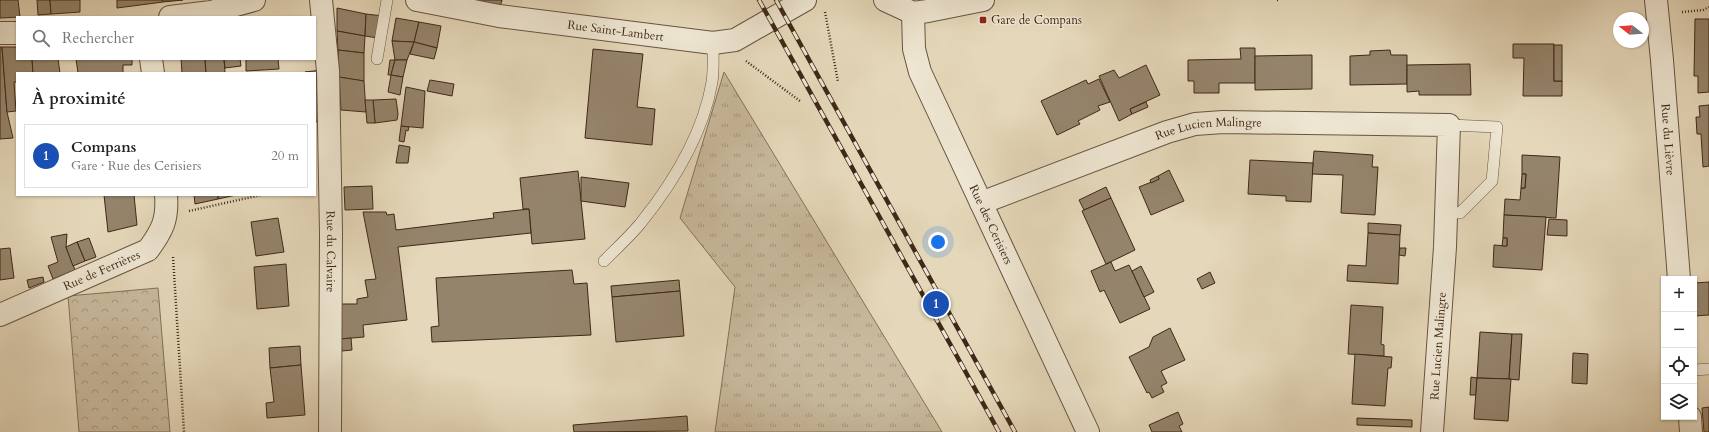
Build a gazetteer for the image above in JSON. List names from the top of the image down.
{
  "streets": {
    "street": [
      "Rue Saint-Lambert",
      "Rue Lucien Malingre",
      "Rue du Lièvre",
      "Rue des Cerisiers",
      "Rue du Calvaire",
      "Rue de Ferrières"
    ]
  },
  "crossings": [
    ["Rue Lucien Malingre", "Rue des Cerisiers"]
  ],
  "places": {
    "transit": ["Gare de Compans"]
  },
  "north": "left",
  "page": {
    "search": "Rechercher",
    "heading": "À proximité",
    "list": [
      {
        "mark": "1",
        "name": "Compans",
        "note": "Gare · Rue des Cerisiers",
        "value": "20 m"
      }
    ],
    "map_buttons": ["+", "−"],
    "pins": "1"
  }
}
